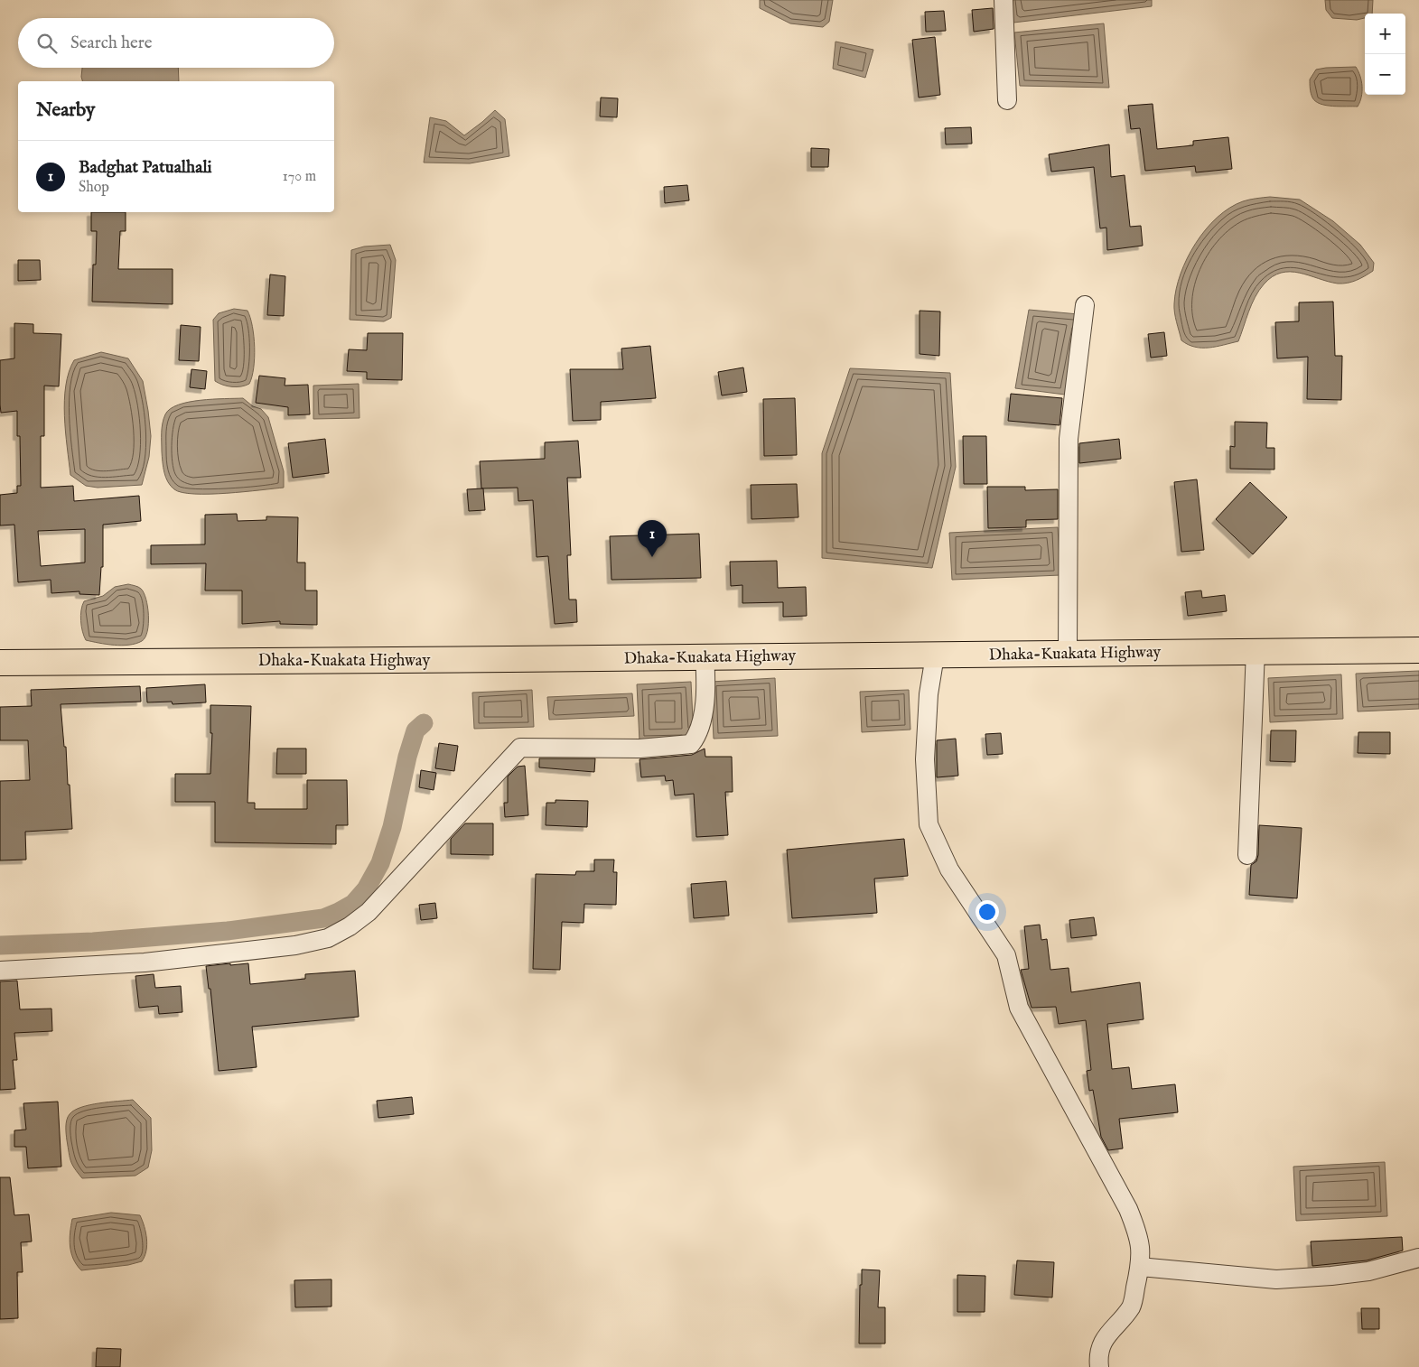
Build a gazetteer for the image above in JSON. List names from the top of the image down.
{
  "streets": {
    "main road": ["Dhaka-Kuakata Highway"]
  },
  "page": {
    "map_buttons": ["+", "−"],
    "search": "Search here",
    "heading": "Nearby",
    "list": [
      {
        "mark": "1",
        "name": "Badghat Patualhali",
        "note": "Shop",
        "value": "170 m"
      }
    ],
    "pins": "1"
  }
}
